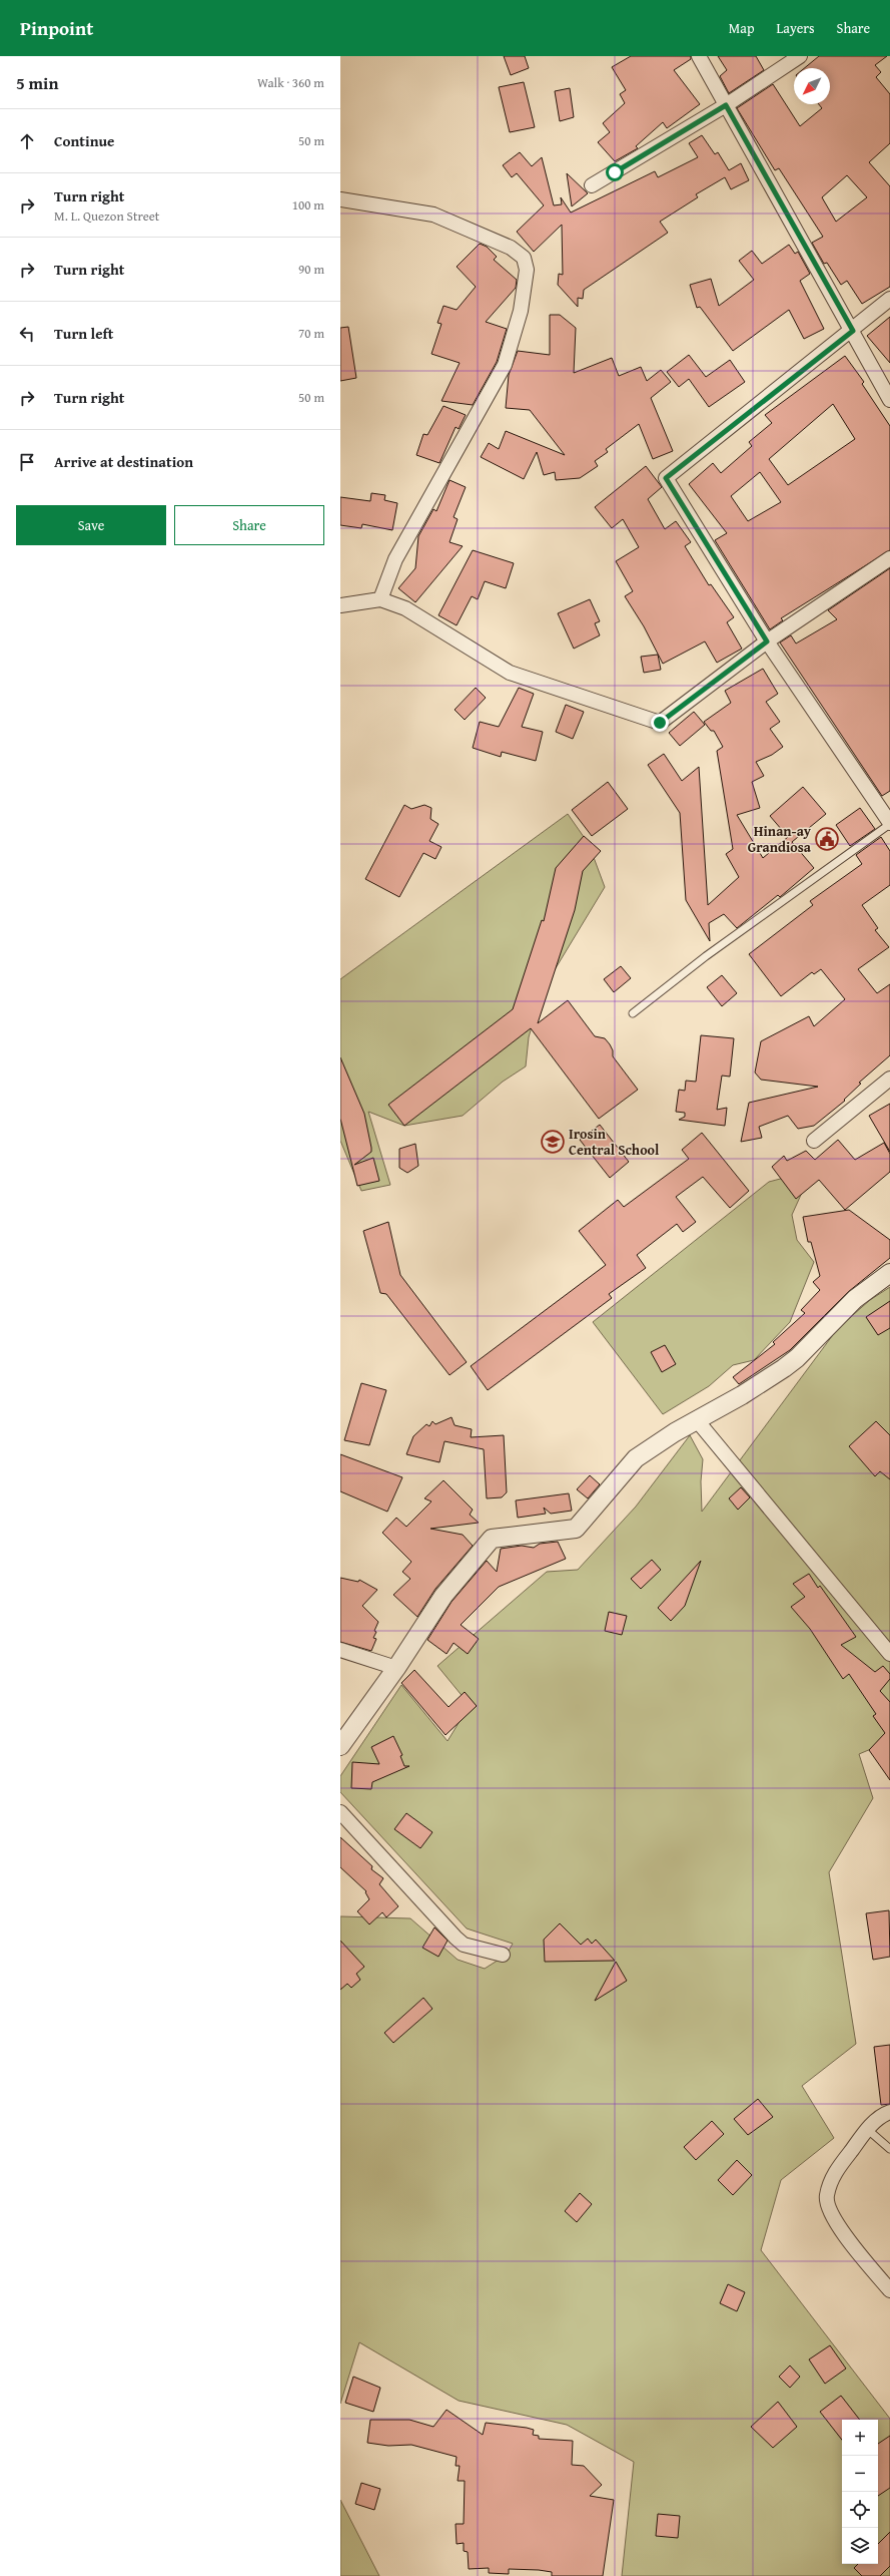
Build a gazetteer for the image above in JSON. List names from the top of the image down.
{
  "places": {
    "public building": ["Hinan-ay Grandiosa"],
    "school or university": ["Irosin Central School"]
  },
  "north": "bottom left",
  "page": {
    "header": "Pinpoint",
    "nav": ["Map", "Layers", "Share"],
    "heading": ["5 min", "Walk · 360 m"],
    "list": [
      ["Continue", "50 m"],
      ["Turn right", "M. L. Quezon Street", "100 m"],
      ["Turn right", "90 m"],
      ["Turn left", "70 m"],
      ["Turn right", "50 m"],
      "Arrive at destination"
    ],
    "buttons": ["Save", "Share"],
    "map_buttons": ["+", "−"]
  }
}
